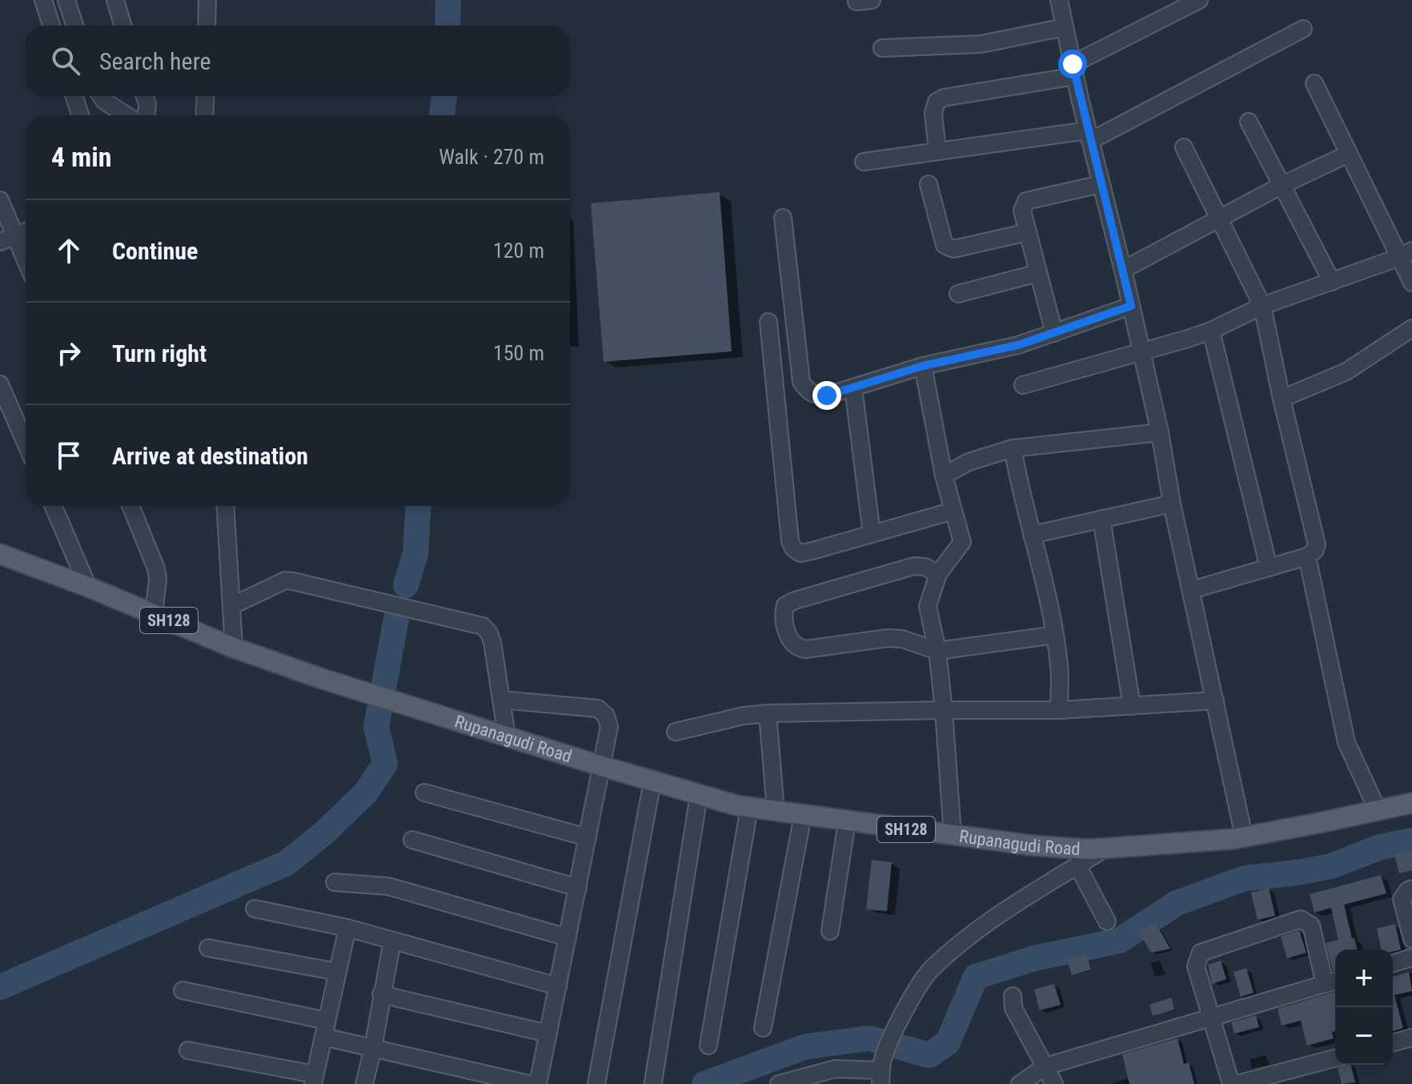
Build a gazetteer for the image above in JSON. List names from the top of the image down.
{
  "streets": {
    "main road": ["SH128", "Rupanagudi Road"]
  },
  "crossings": [
    ["SH128", "Rupanagudi Road"]
  ],
  "page": {
    "search": "Search here",
    "heading": ["4 min", "Walk · 270 m"],
    "list": [
      ["Continue", "120 m"],
      ["Turn right", "150 m"],
      "Arrive at destination"
    ],
    "map_buttons": ["+", "−"]
  }
}
